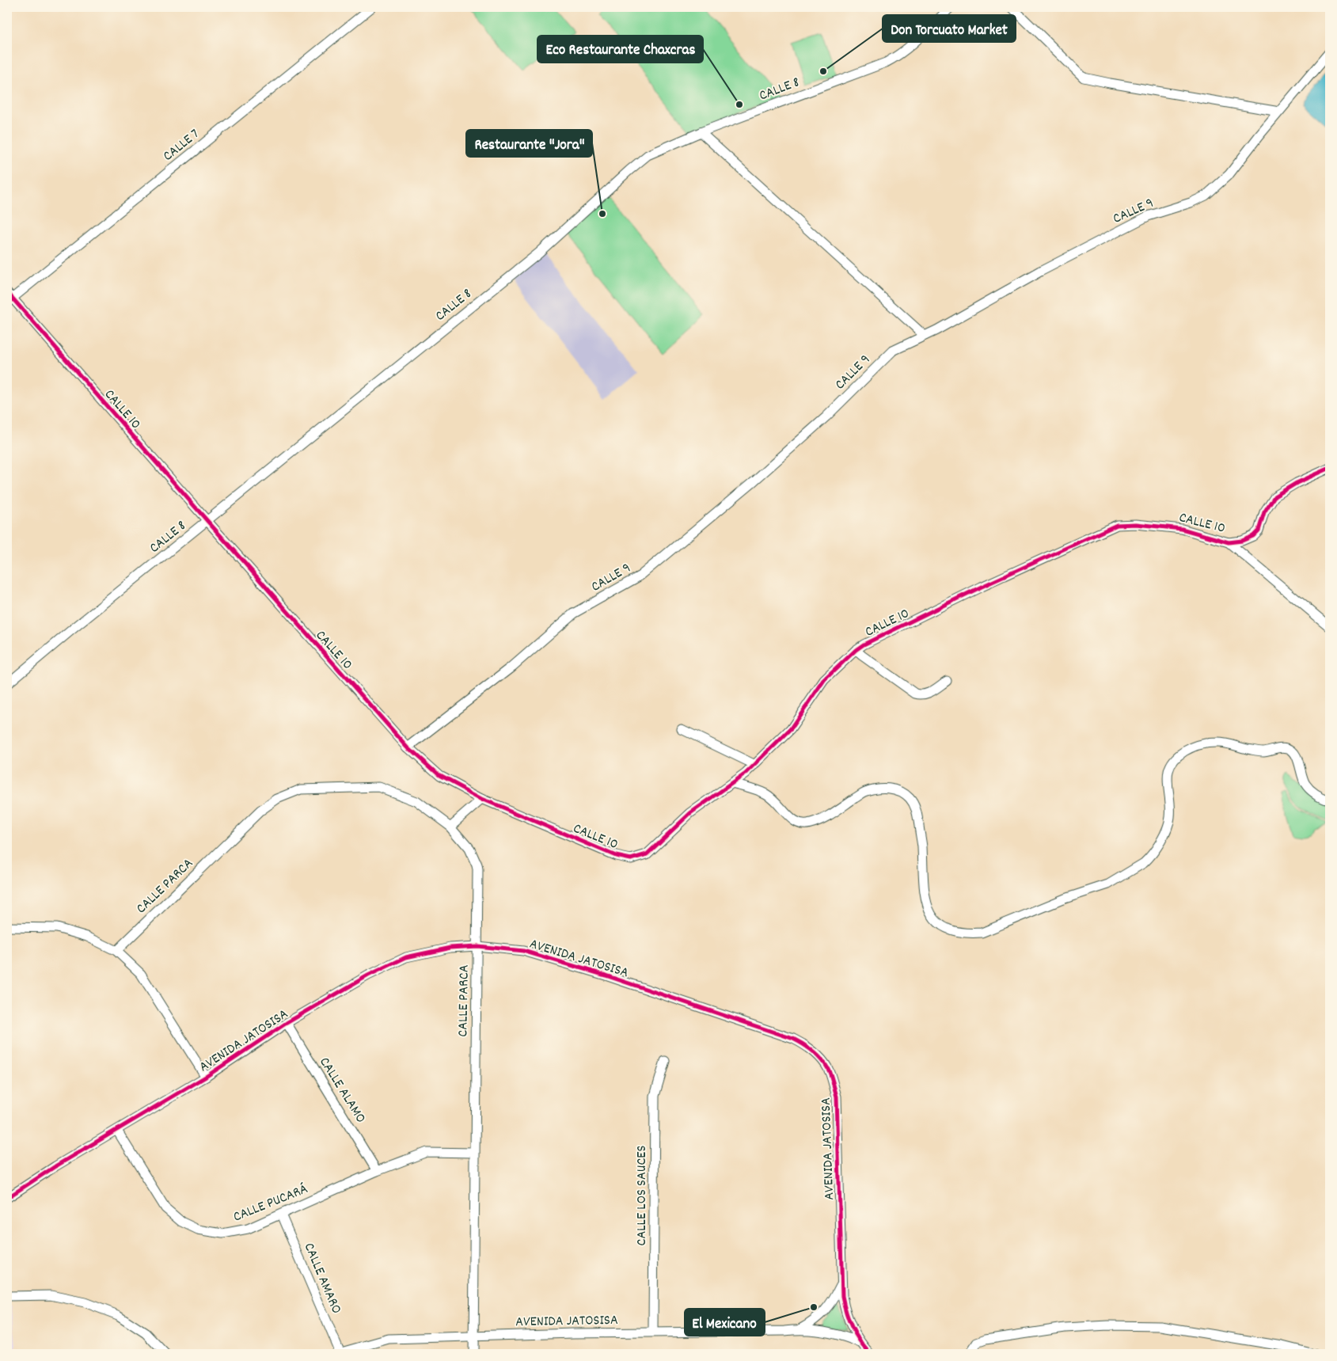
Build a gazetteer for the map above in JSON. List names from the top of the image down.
{
  "streets": {
    "street": [
      "CALLE 8",
      "CALLE 7",
      "CALLE 9",
      "CALLE 10",
      "CALLE PARCA",
      "AVENIDA JATOSISA",
      "CALLE ALAMO",
      "CALLE LOS SAUCES",
      "CALLE PUCARÁ",
      "CALLE AMARO"
    ]
  },
  "crossings": [
    ["CALLE 8", "CALLE 10"],
    ["CALLE 7", "CALLE 10"],
    ["CALLE 9", "CALLE 10"],
    ["CALLE PARCA", "AVENIDA JATOSISA"],
    ["CALLE PARCA", "CALLE PUCARÁ"],
    ["AVENIDA JATOSISA", "CALLE ALAMO"],
    ["AVENIDA JATOSISA", "CALLE LOS SAUCES"],
    ["AVENIDA JATOSISA", "CALLE PUCARÁ"],
    ["AVENIDA JATOSISA", "CALLE AMARO"],
    ["CALLE ALAMO", "CALLE PUCARÁ"],
    ["CALLE PUCARÁ", "CALLE AMARO"]
  ],
  "places": [
    "Don Torcuato Market",
    "Eco Restaurante Chaxcras",
    "Restaurante \"Jora\"",
    "El Mexicano"
  ]
}
